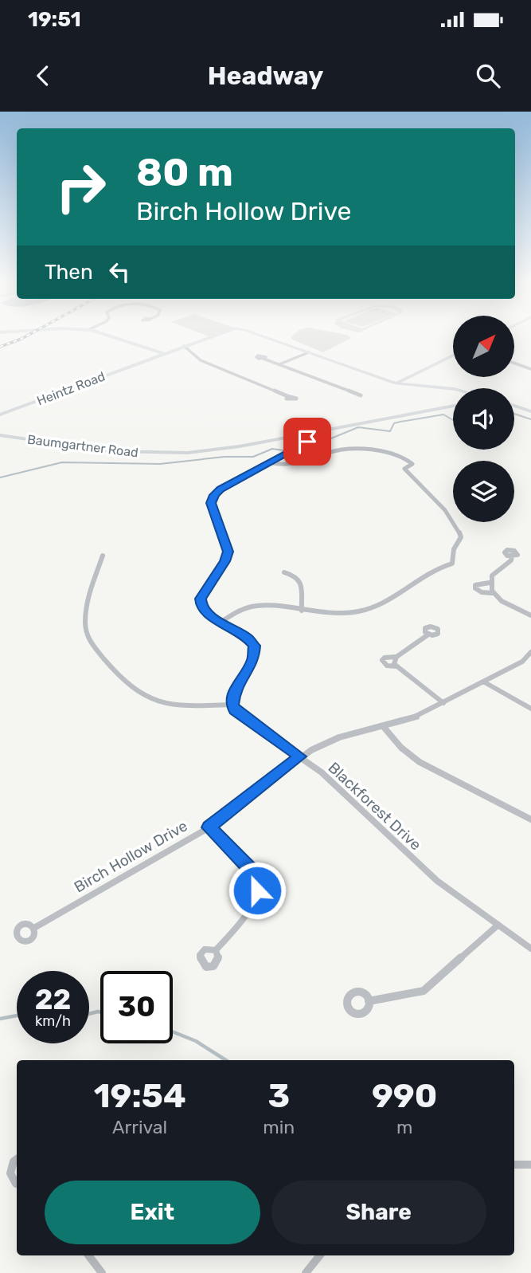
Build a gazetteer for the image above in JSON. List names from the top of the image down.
{
  "streets": {
    "street": [
      "Heintz Road",
      "Baumgartner Road",
      "Blackforest Drive",
      "Birch Hollow Drive"
    ]
  },
  "crossings": [
    ["Blackforest Drive", "Birch Hollow Drive"]
  ],
  "north": "top right",
  "page": {
    "status": "19:51",
    "header": "Headway",
    "turn": ["80 m", "Birch Hollow Drive"],
    "then": "Then",
    "speed": "22 km/h",
    "limit": "30",
    "eta": [
      "19:54",
      "Arrival",
      "3",
      "min",
      "990",
      "m"
    ],
    "buttons": ["Exit", "Share"]
  }
}
